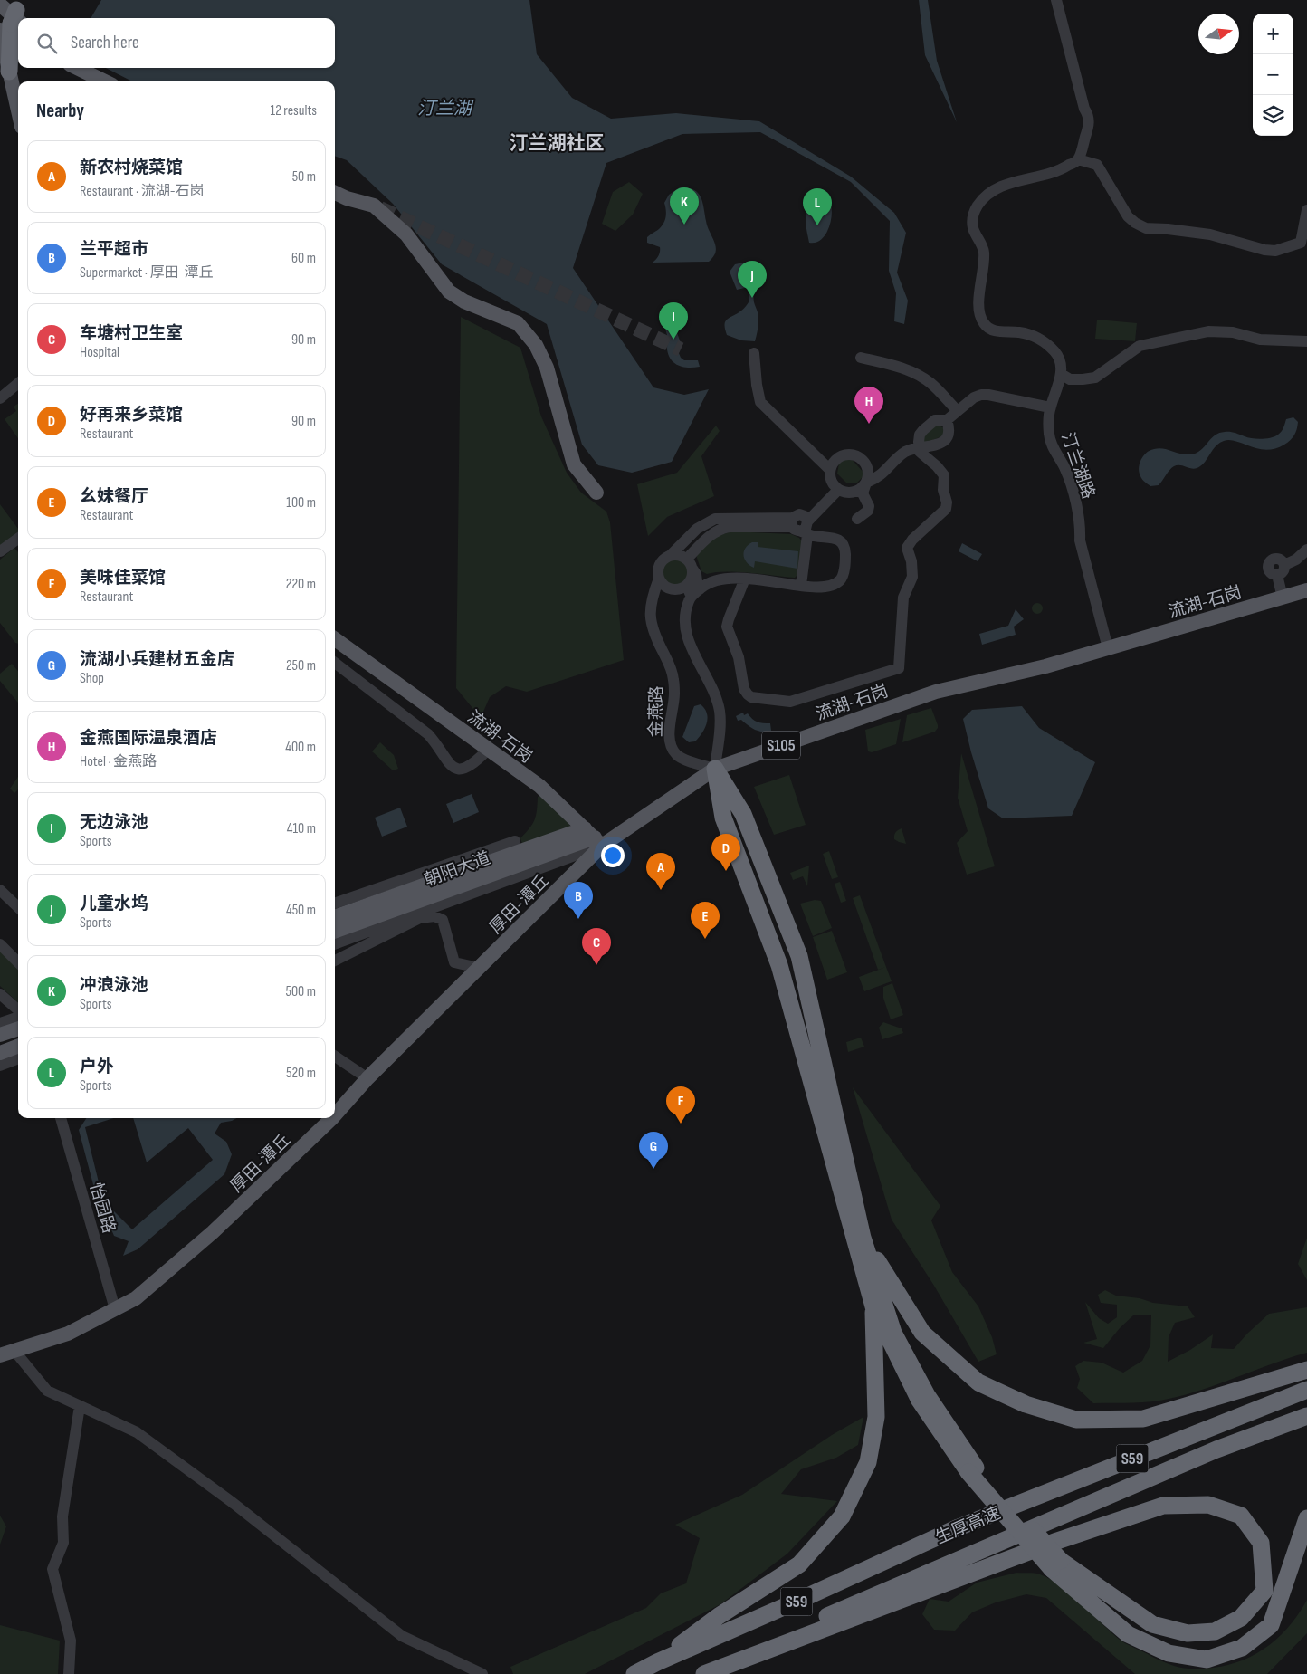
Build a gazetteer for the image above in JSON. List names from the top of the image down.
{
  "streets": {
    "highway": ["S59", "生厚高速"],
    "main road": [
      "流湖-石岗",
      "S105",
      "朝阳大道",
      "厚田-潭丘"
    ],
    "street": ["汀兰湖路", "金燕路", "怡园路"]
  },
  "crossings": [
    ["汀兰湖路", "流湖-石岗"],
    ["流湖-石岗", "金燕路"],
    ["流湖-石岗", "朝阳大道"],
    ["流湖-石岗", "厚田-潭丘"],
    ["朝阳大道", "厚田-潭丘"],
    ["厚田-潭丘", "怡园路"]
  ],
  "districts": ["汀兰湖社区"],
  "water": ["汀兰湖"],
  "north": "right",
  "page": {
    "map_buttons": ["+", "−"],
    "search": "Search here",
    "heading": ["Nearby", "12 results"],
    "list": [
      {
        "mark": "A",
        "name": "新农村烧菜馆",
        "note": "Restaurant · 流湖-石岗",
        "value": "50 m"
      },
      {
        "mark": "B",
        "name": "兰平超市",
        "note": "Supermarket · 厚田-潭丘",
        "value": "60 m"
      },
      {
        "mark": "C",
        "name": "车塘村卫生室",
        "note": "Hospital",
        "value": "90 m"
      },
      {
        "mark": "D",
        "name": "好再来乡菜馆",
        "note": "Restaurant",
        "value": "90 m"
      },
      {
        "mark": "E",
        "name": "幺妹餐厅",
        "note": "Restaurant",
        "value": "100 m"
      },
      {
        "mark": "F",
        "name": "美味佳菜馆",
        "note": "Restaurant",
        "value": "220 m"
      },
      {
        "mark": "G",
        "name": "流湖小兵建材五金店",
        "note": "Shop",
        "value": "250 m"
      },
      {
        "mark": "H",
        "name": "金燕国际温泉酒店",
        "note": "Hotel · 金燕路",
        "value": "400 m"
      },
      {
        "mark": "I",
        "name": "无边泳池",
        "note": "Sports",
        "value": "410 m"
      },
      {
        "mark": "J",
        "name": "儿童水坞",
        "note": "Sports",
        "value": "450 m"
      },
      {
        "mark": "K",
        "name": "冲浪泳池",
        "note": "Sports",
        "value": "500 m"
      },
      {
        "mark": "L",
        "name": "户外",
        "note": "Sports",
        "value": "520 m"
      }
    ],
    "pins": [
      "K",
      "L",
      "J",
      "I",
      "H",
      "D",
      "A",
      "B",
      "E",
      "C",
      "F",
      "G"
    ]
  }
}
